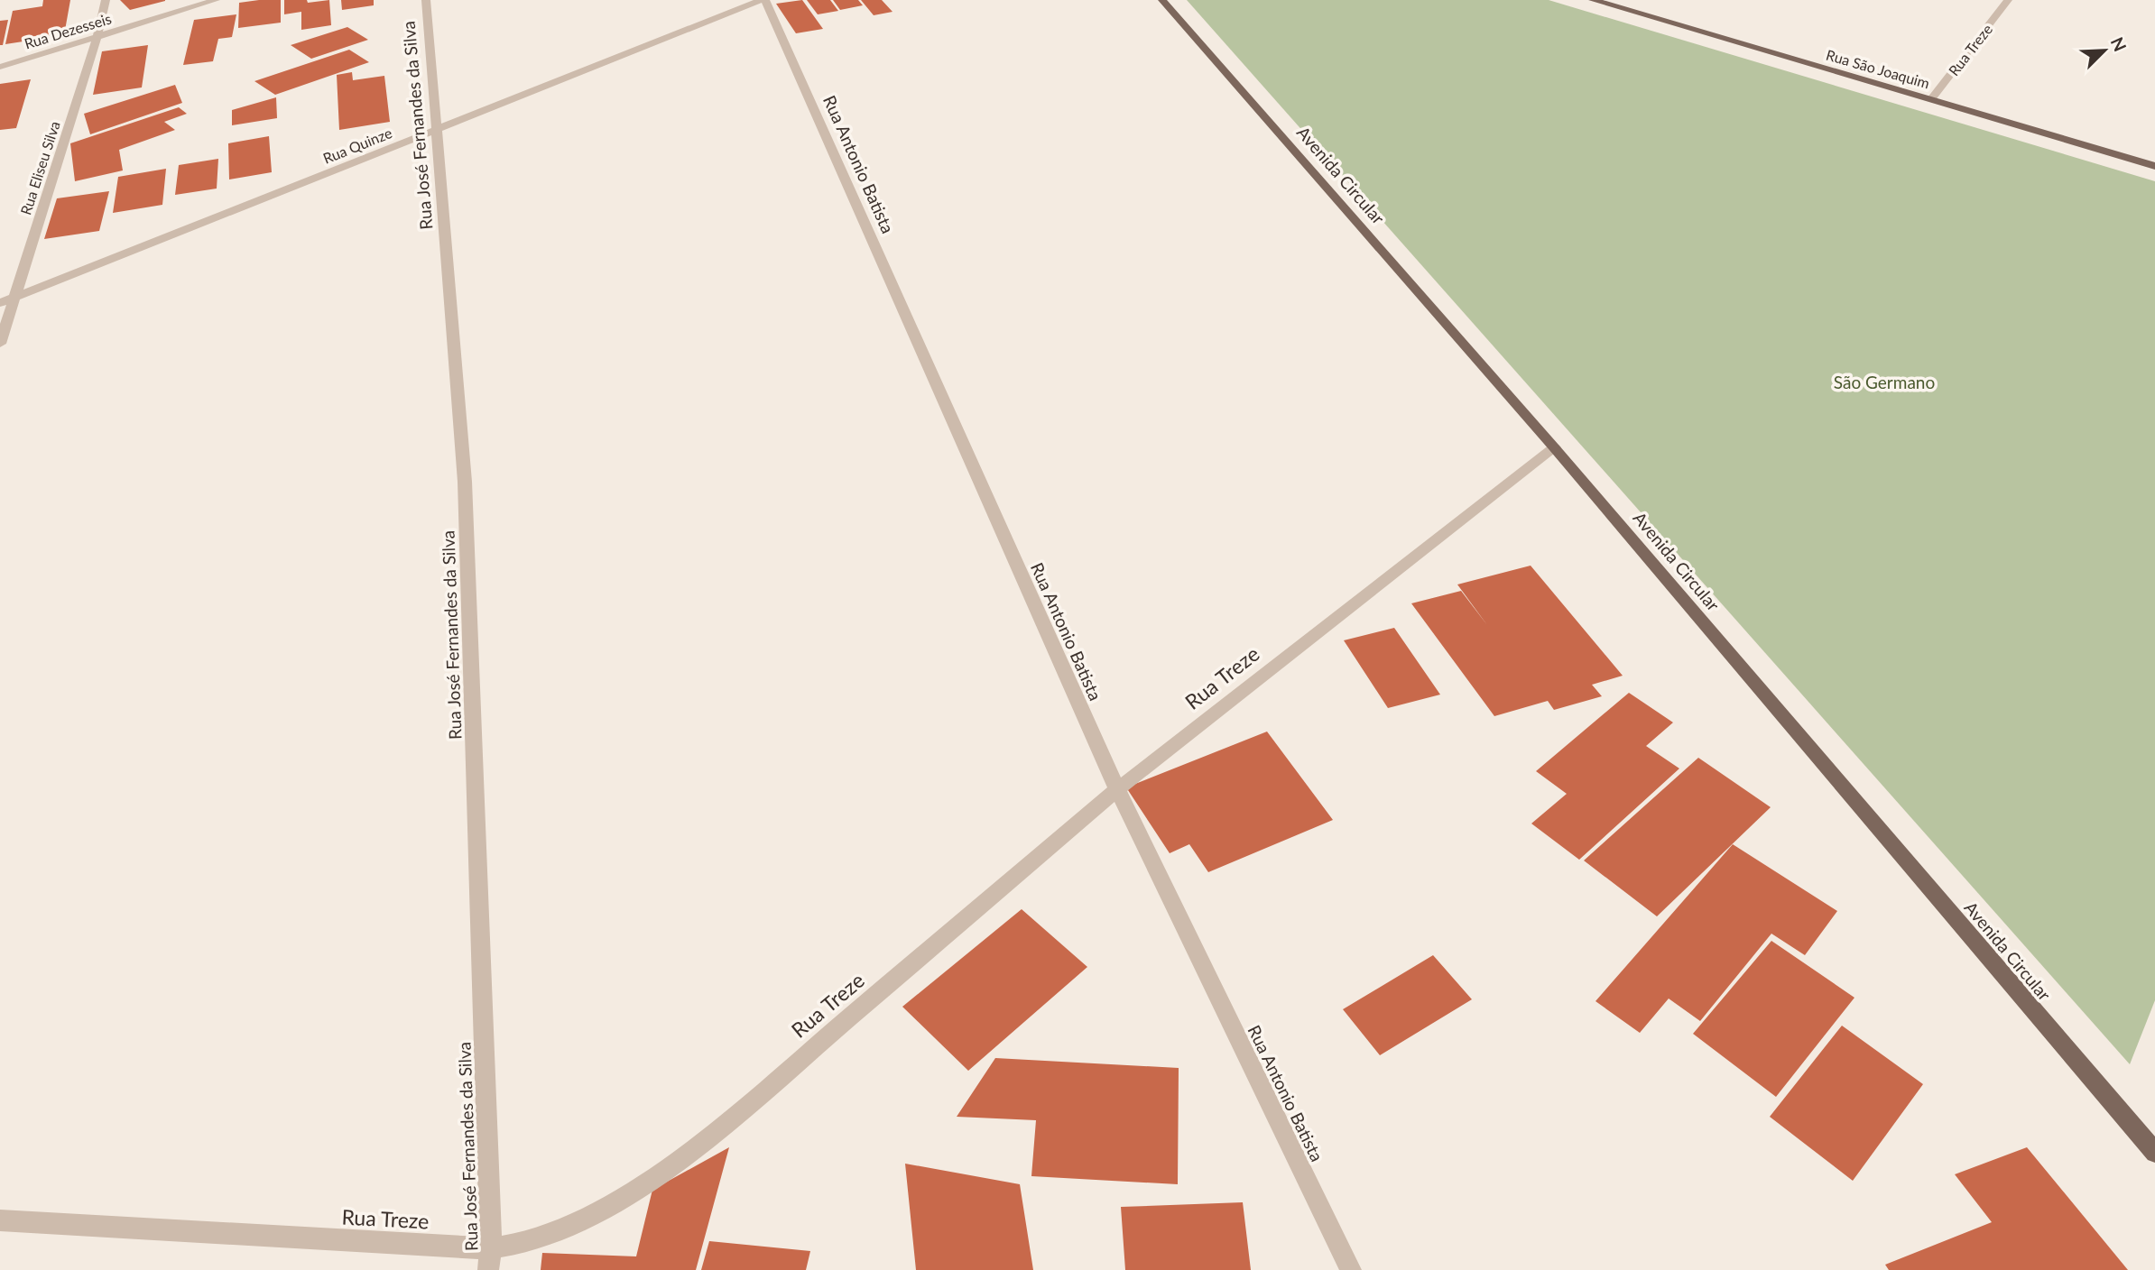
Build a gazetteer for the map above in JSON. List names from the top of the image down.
{
  "streets": {
    "main road": ["Rua São Joaquim", "Avenida Circular"],
    "street": [
      "Rua Dezesseis",
      "Rua Treze",
      "Rua José Fernandes da Silva",
      "Rua Quinze",
      "Rua Antonio Batista",
      "Rua Eliseu Silva"
    ]
  },
  "crossings": [
    ["Rua Dezesseis", "Rua Eliseu Silva"],
    ["Rua Treze", "Rua São Joaquim"],
    ["Rua Treze", "Rua José Fernandes da Silva"],
    ["Rua Treze", "Rua Antonio Batista"],
    ["Rua Treze", "Avenida Circular"],
    ["Rua José Fernandes da Silva", "Rua Quinze"],
    ["Rua Quinze", "Rua Antonio Batista"],
    ["Rua Quinze", "Rua Eliseu Silva"]
  ],
  "parks": ["São Germano"],
  "north": "top right"
}
